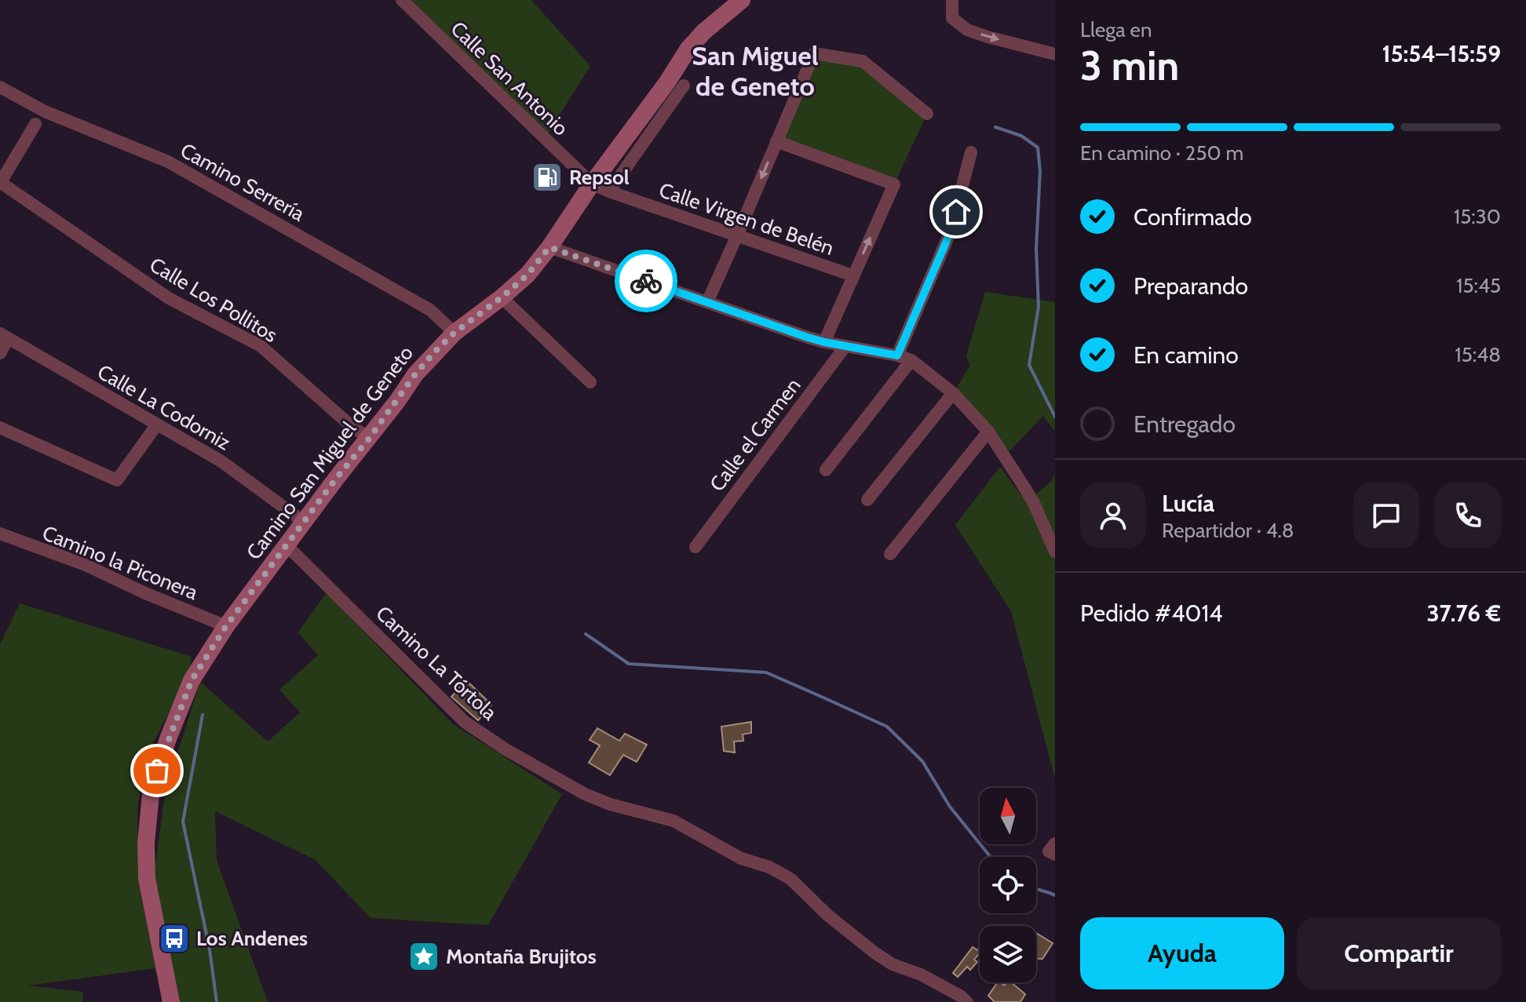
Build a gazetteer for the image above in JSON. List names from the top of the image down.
{
  "streets": {
    "main road": ["Camino San Miguel de Geneto"],
    "street": [
      "Calle San Antonio",
      "Camino Serrería",
      "Calle Virgen de Belén",
      "Calle Los Pollitos",
      "Calle La Codorniz",
      "Calle el Carmen",
      "Camino la Piconera",
      "Camino La Tórtola"
    ]
  },
  "crossings": [
    ["Calle San Antonio", "Calle Virgen de Belén"],
    ["Calle San Antonio", "Camino San Miguel de Geneto"],
    ["Camino Serrería", "Camino San Miguel de Geneto"],
    ["Calle Virgen de Belén", "Camino San Miguel de Geneto"],
    ["Calle Los Pollitos", "Camino San Miguel de Geneto"],
    ["Calle La Codorniz", "Camino San Miguel de Geneto"],
    ["Camino San Miguel de Geneto", "Camino la Piconera"],
    ["Camino San Miguel de Geneto", "Camino La Tórtola"]
  ],
  "districts": ["San Miguel de Geneto"],
  "places": {
    "fuel station": ["Repsol"],
    "bus stop": ["Los Andenes"],
    "place": ["Montaña Brujitos"]
  },
  "north": "top",
  "page": {
    "heading": ["3 min", "Llega en", "15:54–15:59"],
    "panel": [
      "Lucía",
      "Repartidor · 4.8",
      "Pedido #4014",
      "37.76 €"
    ],
    "bar": "En camino · 250 m",
    "list": [
      ["Confirmado", "15:30"],
      ["Preparando", "15:45"],
      ["En camino", "15:48"],
      "Entregado"
    ],
    "buttons": ["Ayuda", "Compartir"]
  }
}
